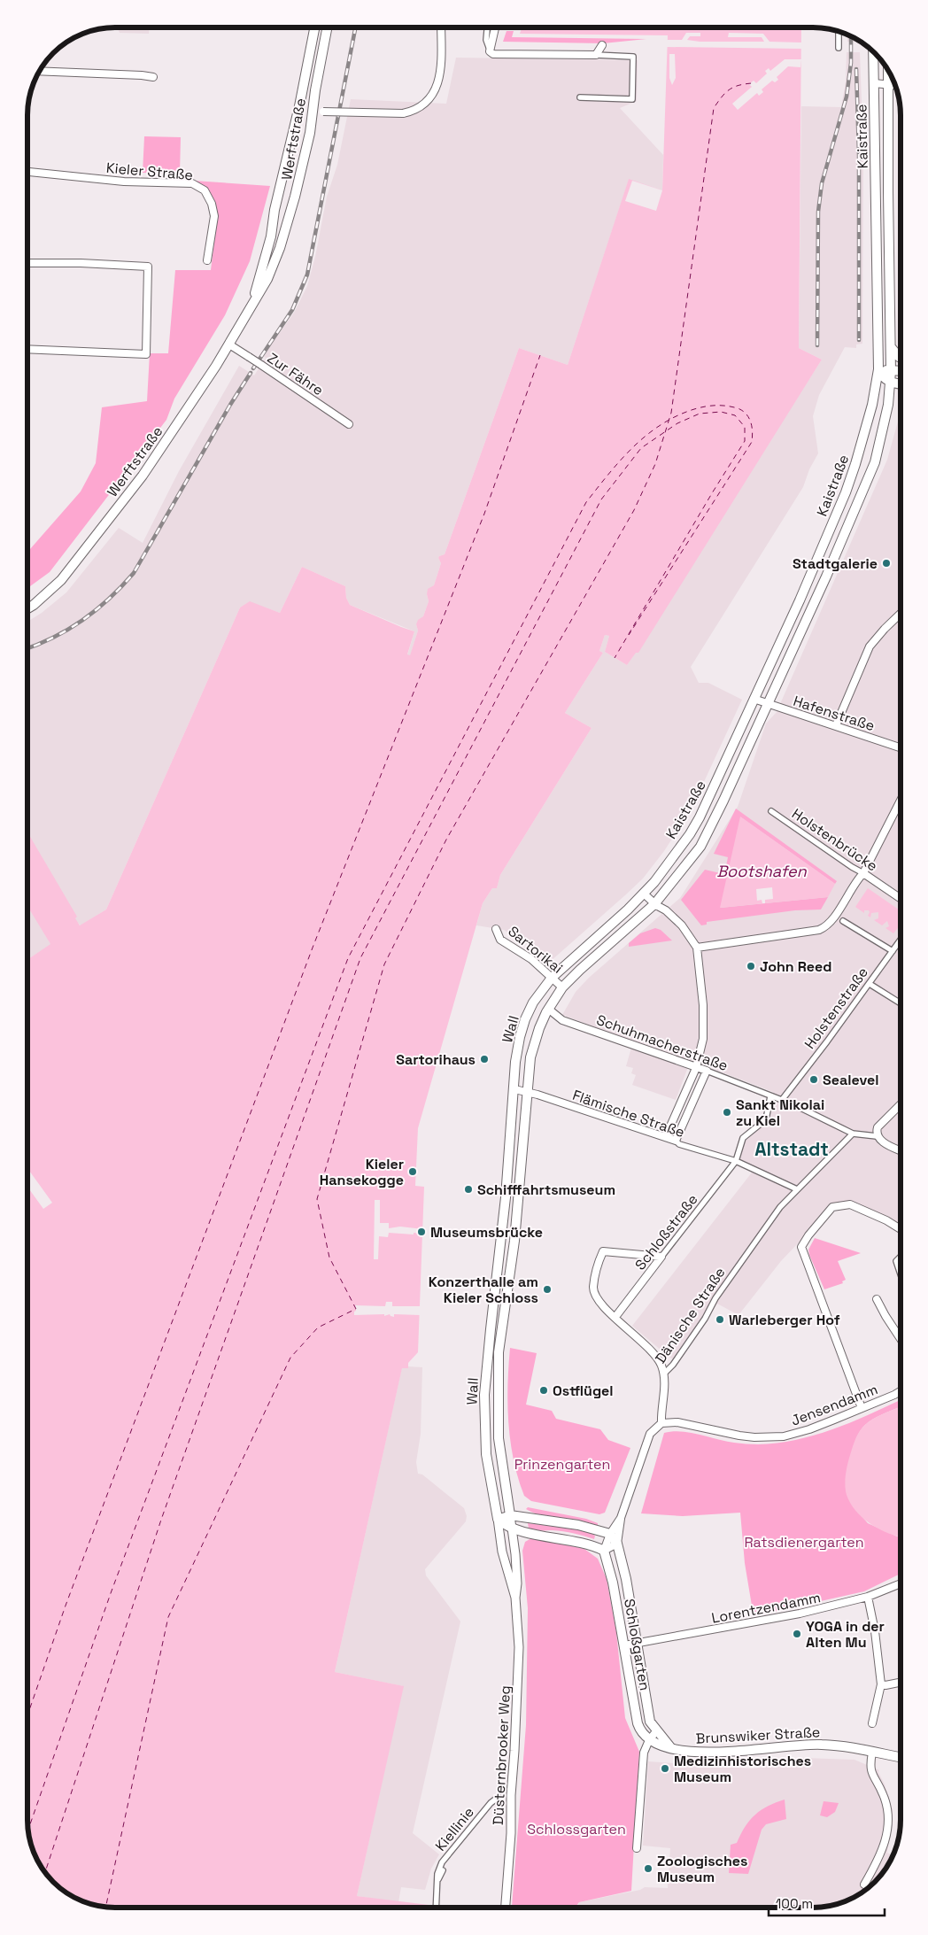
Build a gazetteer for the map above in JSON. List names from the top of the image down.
{
  "streets": {
    "main road": [
      "Kaistraße",
      "Werftstraße",
      "Wall",
      "Schloßgarten",
      "Brunswiker Straße"
    ],
    "street": [
      "Kieler Straße",
      "Zur Fähre",
      "Hafenstraße",
      "Holstenbrücke",
      "Sartorikai",
      "Holstenstraße",
      "Schuhmacherstraße",
      "Flämische Straße",
      "Schloßstraße",
      "Dänische Straße",
      "Jensendamm",
      "Lorentzendamm",
      "Düsternbrooker Weg",
      "Kiellinie"
    ]
  },
  "crossings": [
    ["Kaistraße", "Hafenstraße"],
    ["Kaistraße", "Wall"],
    ["Werftstraße", "Zur Fähre"],
    ["Sartorikai", "Wall"],
    ["Holstenstraße", "Schuhmacherstraße"],
    ["Wall", "Schuhmacherstraße"],
    ["Wall", "Flämische Straße"],
    ["Wall", "Düsternbrooker Weg"],
    ["Schuhmacherstraße", "Schloßstraße"],
    ["Schuhmacherstraße", "Dänische Straße"],
    ["Flämische Straße", "Schloßstraße"],
    ["Flämische Straße", "Dänische Straße"],
    ["Dänische Straße", "Jensendamm"],
    ["Lorentzendamm", "Schloßgarten"],
    ["Schloßgarten", "Brunswiker Straße"]
  ],
  "districts": ["Altstadt"],
  "water": ["Bootshafen"],
  "parks": ["Prinzengarten", "Ratsdienergarten", "Schlossgarten"],
  "places": [
    "Stadtgalerie",
    "John Reed",
    "Sartorihaus",
    "Sealevel",
    "Sankt Nikolai zu Kiel",
    "Kieler Hansekogge",
    "Schifffahrtsmuseum",
    "Museumsbrücke",
    "Konzerthalle am Kieler Schloss",
    "Warleberger Hof",
    "Ostflügel",
    "YOGA in der Alten Mu",
    "Medizinhistorisches Museum",
    "Zoologisches Museum"
  ],
  "scale_bar": "100 m"
}
